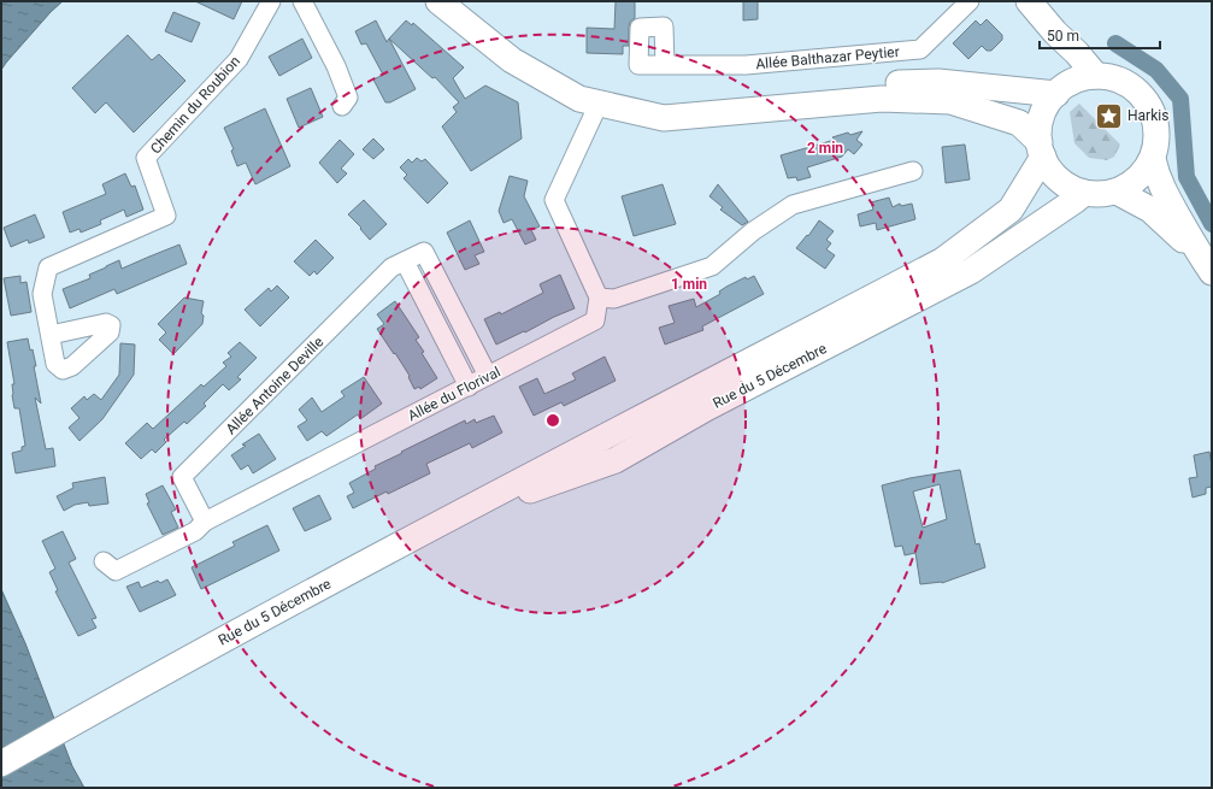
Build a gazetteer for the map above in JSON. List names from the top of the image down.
{
  "streets": {
    "main road": ["Rue du 5 Décembre"],
    "street": [
      "Allée Balthazar Peytier",
      "Chemin du Roubion",
      "Allée Antoine Deville",
      "Allée du Florival"
    ]
  },
  "crossings": [
    ["Allée Antoine Deville", "Allée du Florival"]
  ],
  "places": {
    "place": ["Harkis"]
  },
  "scale_bar": "50 m",
  "rings": ["2 min", "1 min"]
}
